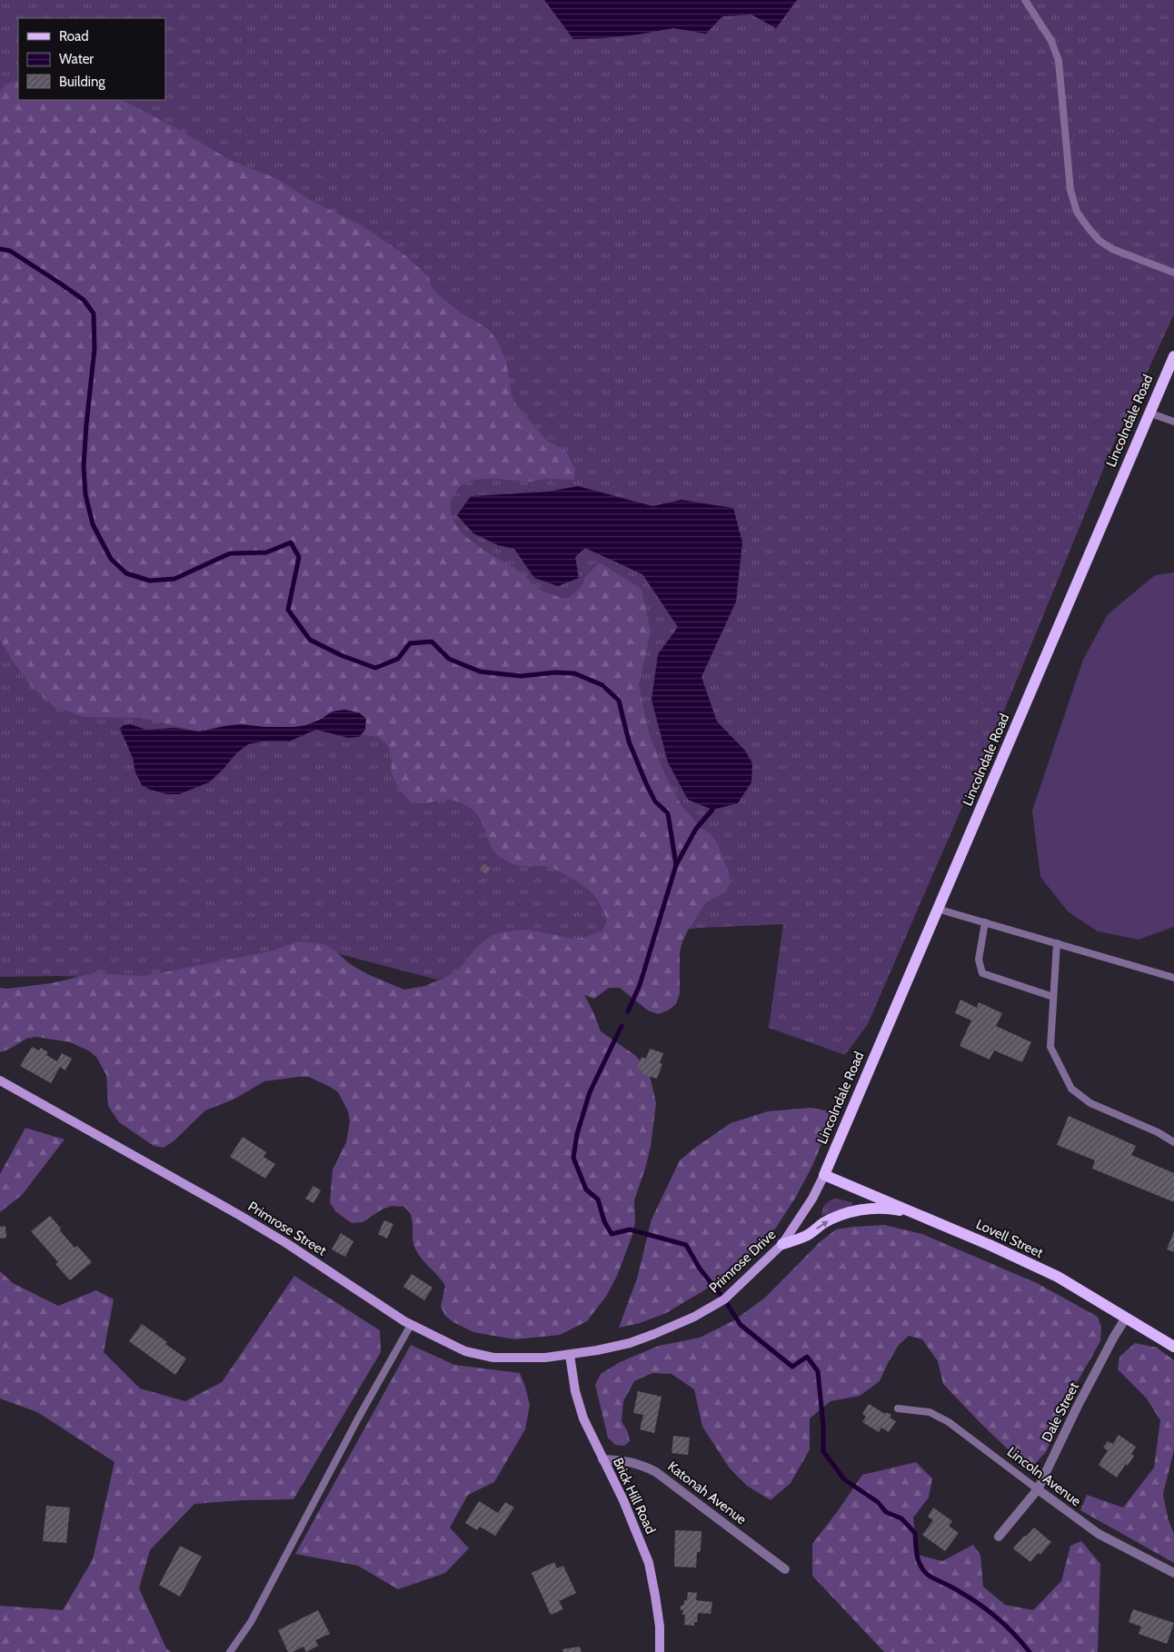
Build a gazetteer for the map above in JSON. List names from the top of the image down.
{
  "streets": {
    "main road": [
      "Lincolndale Road",
      "Primrose Street",
      "Lovell Street",
      "Primrose Drive",
      "Brick Hill Road"
    ],
    "street": ["Dale Street", "Lincoln Avenue", "Katonah Avenue"]
  },
  "crossings": [
    ["Lincolndale Road", "Lovell Street"],
    ["Lincolndale Road", "Primrose Drive"],
    ["Primrose Street", "Primrose Drive"],
    ["Primrose Street", "Brick Hill Road"],
    ["Lovell Street", "Primrose Drive"],
    ["Lovell Street", "Dale Street"],
    ["Primrose Drive", "Brick Hill Road"],
    ["Dale Street", "Lincoln Avenue"],
    ["Katonah Avenue", "Brick Hill Road"]
  ],
  "legend": ["Road", "Water", "Building"]
}
